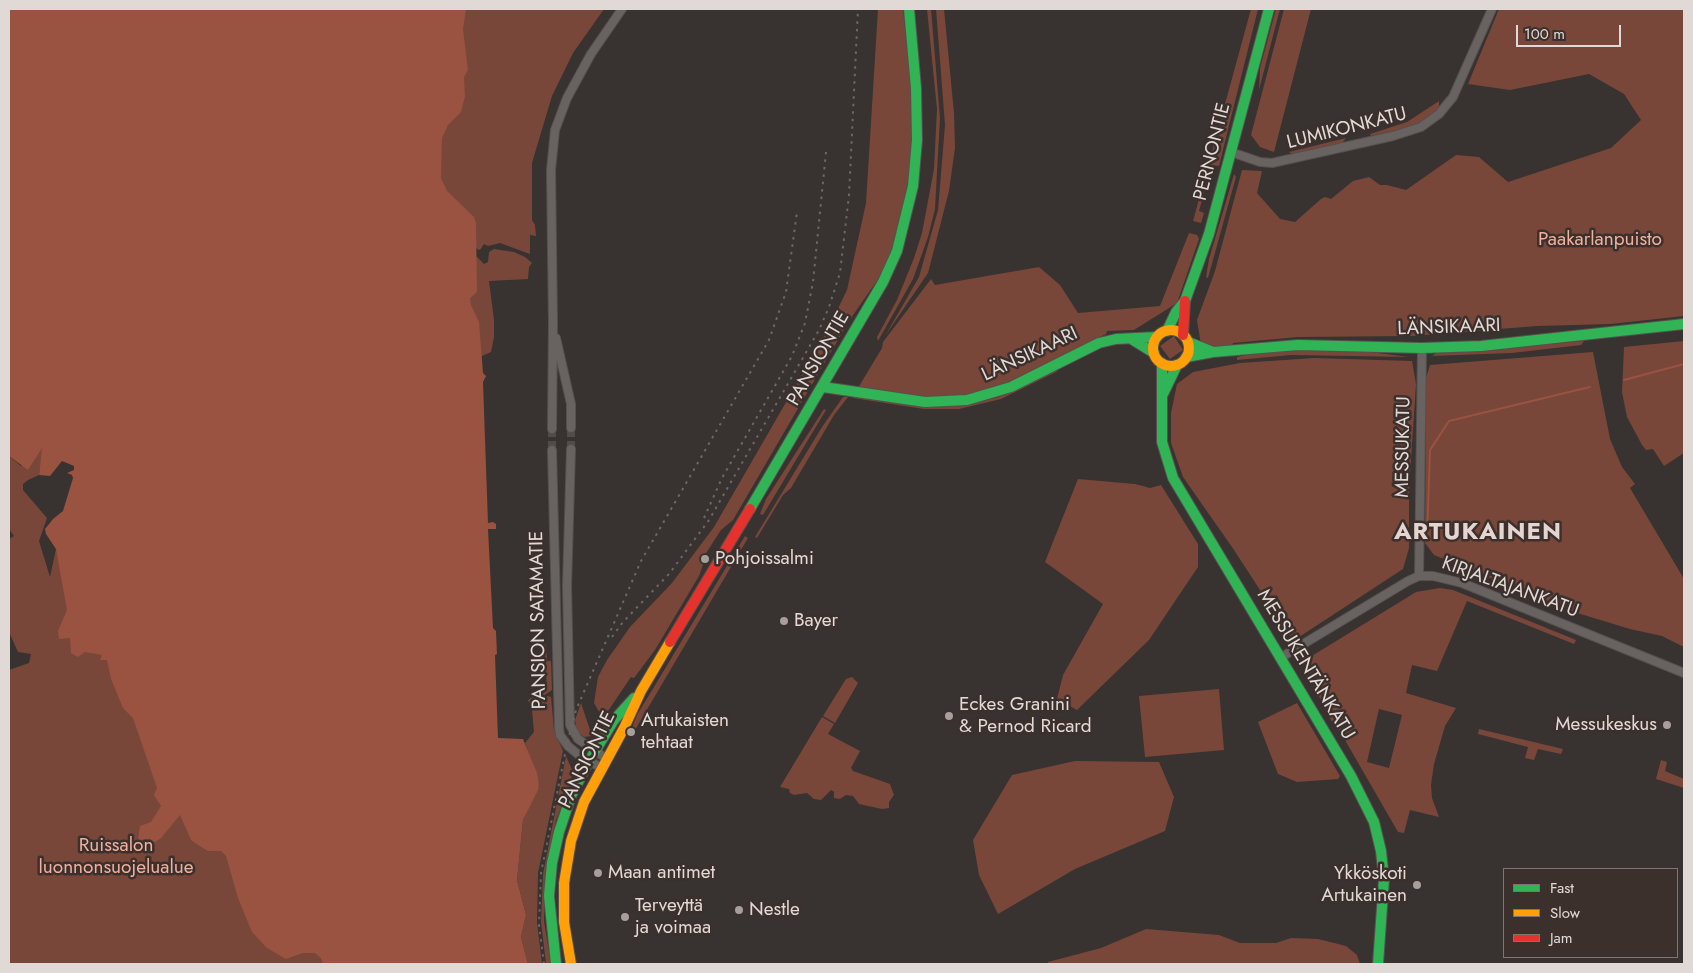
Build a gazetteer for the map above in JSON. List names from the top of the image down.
{
  "streets": {
    "street": [
      "LUMIKONKATU",
      "PERNONTIE",
      "LÄNSIKAARI",
      "PANSIONTIE",
      "MESSUKATU",
      "KIRJALTAJANKATU",
      "PANSION SATAMATIE",
      "MESSUKENTÄNKATU"
    ]
  },
  "crossings": [
    ["LUMIKONKATU", "PERNONTIE"],
    ["PERNONTIE", "LÄNSIKAARI"],
    ["PERNONTIE", "MESSUKENTÄNKATU"],
    ["LÄNSIKAARI", "PANSIONTIE"],
    ["LÄNSIKAARI", "MESSUKATU"],
    ["LÄNSIKAARI", "MESSUKENTÄNKATU"],
    ["PANSIONTIE", "PANSION SATAMATIE"],
    ["MESSUKATU", "KIRJALTAJANKATU"],
    ["KIRJALTAJANKATU", "MESSUKENTÄNKATU"]
  ],
  "districts": ["ARTUKAINEN"],
  "parks": ["Paakarlanpuisto", "Ruissalon luonnonsuojelualue"],
  "places": [
    "Pohjoissalmi",
    "Bayer",
    "Eckes Granini & Pernod Ricard",
    "Messukeskus",
    "Artukaisten tehtaat",
    "Maan antimet",
    "Ykköskoti Artukainen",
    "Nestle",
    "Terveyttä ja voimaa"
  ],
  "legend": ["Fast", "Slow", "Jam"],
  "scale_bar": "100 m"
}
